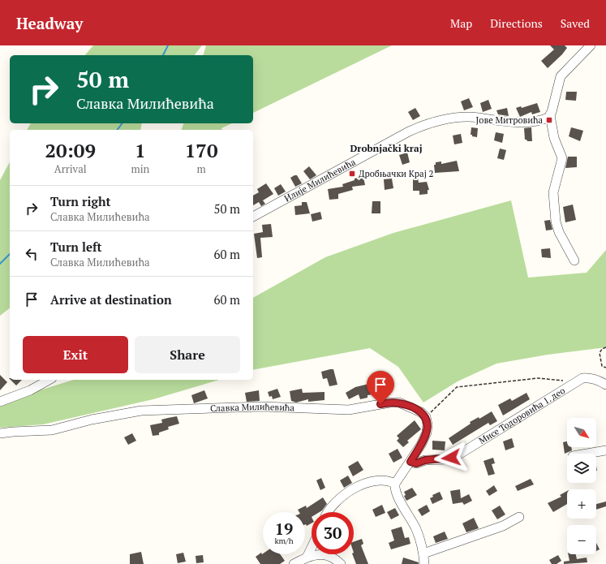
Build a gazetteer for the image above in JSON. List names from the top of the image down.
{
  "streets": {
    "street": ["Илије Милићевића", "Славка Милићевића", "Мисе Тодоровића 1. део"]
  },
  "districts": ["Drobnjački kraj"],
  "places": {
    "transit": ["Јове Митровића", "Дробњачки Крај 2"]
  },
  "north": "bottom right",
  "page": {
    "header": "Headway",
    "nav": ["Map", "Directions", "Saved"],
    "turn": ["50 m", "Славка Милићевића"],
    "eta": [
      "20:09",
      "Arrival",
      "1",
      "min",
      "170",
      "m"
    ],
    "list": [
      {
        "name": "Turn right",
        "note": "Славка Милићевића",
        "value": "50 m"
      },
      {
        "name": "Turn left",
        "note": "Славка Милићевића",
        "value": "60 m"
      },
      {
        "name": "Arrive at destination",
        "value": "60 m"
      }
    ],
    "buttons": ["Exit", "Share"],
    "map_buttons": ["+", "−"],
    "speed": "19 km/h",
    "limit": "30"
  }
}
